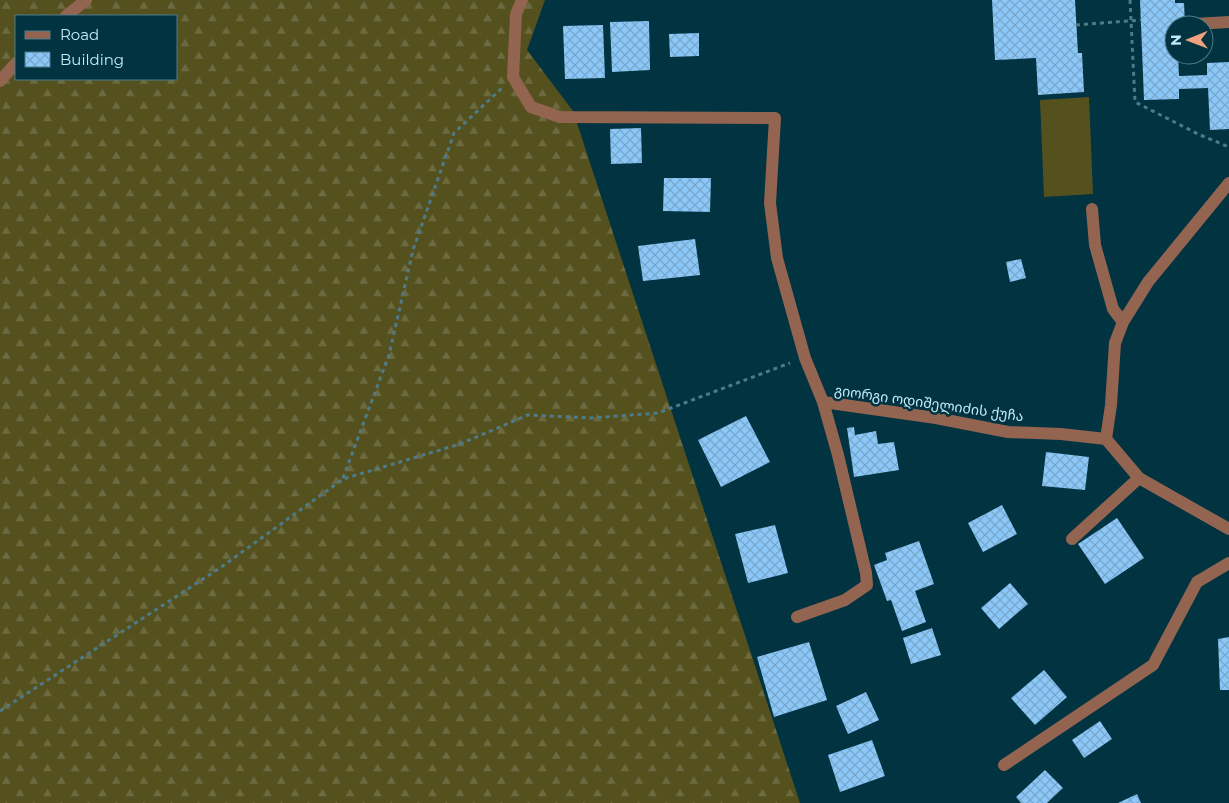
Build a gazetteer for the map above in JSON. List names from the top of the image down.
{
  "streets": {
    "street": ["გიორგი ოდიშელიძის ქუჩა"]
  },
  "legend": ["Road", "Building"],
  "north": "left"
}
